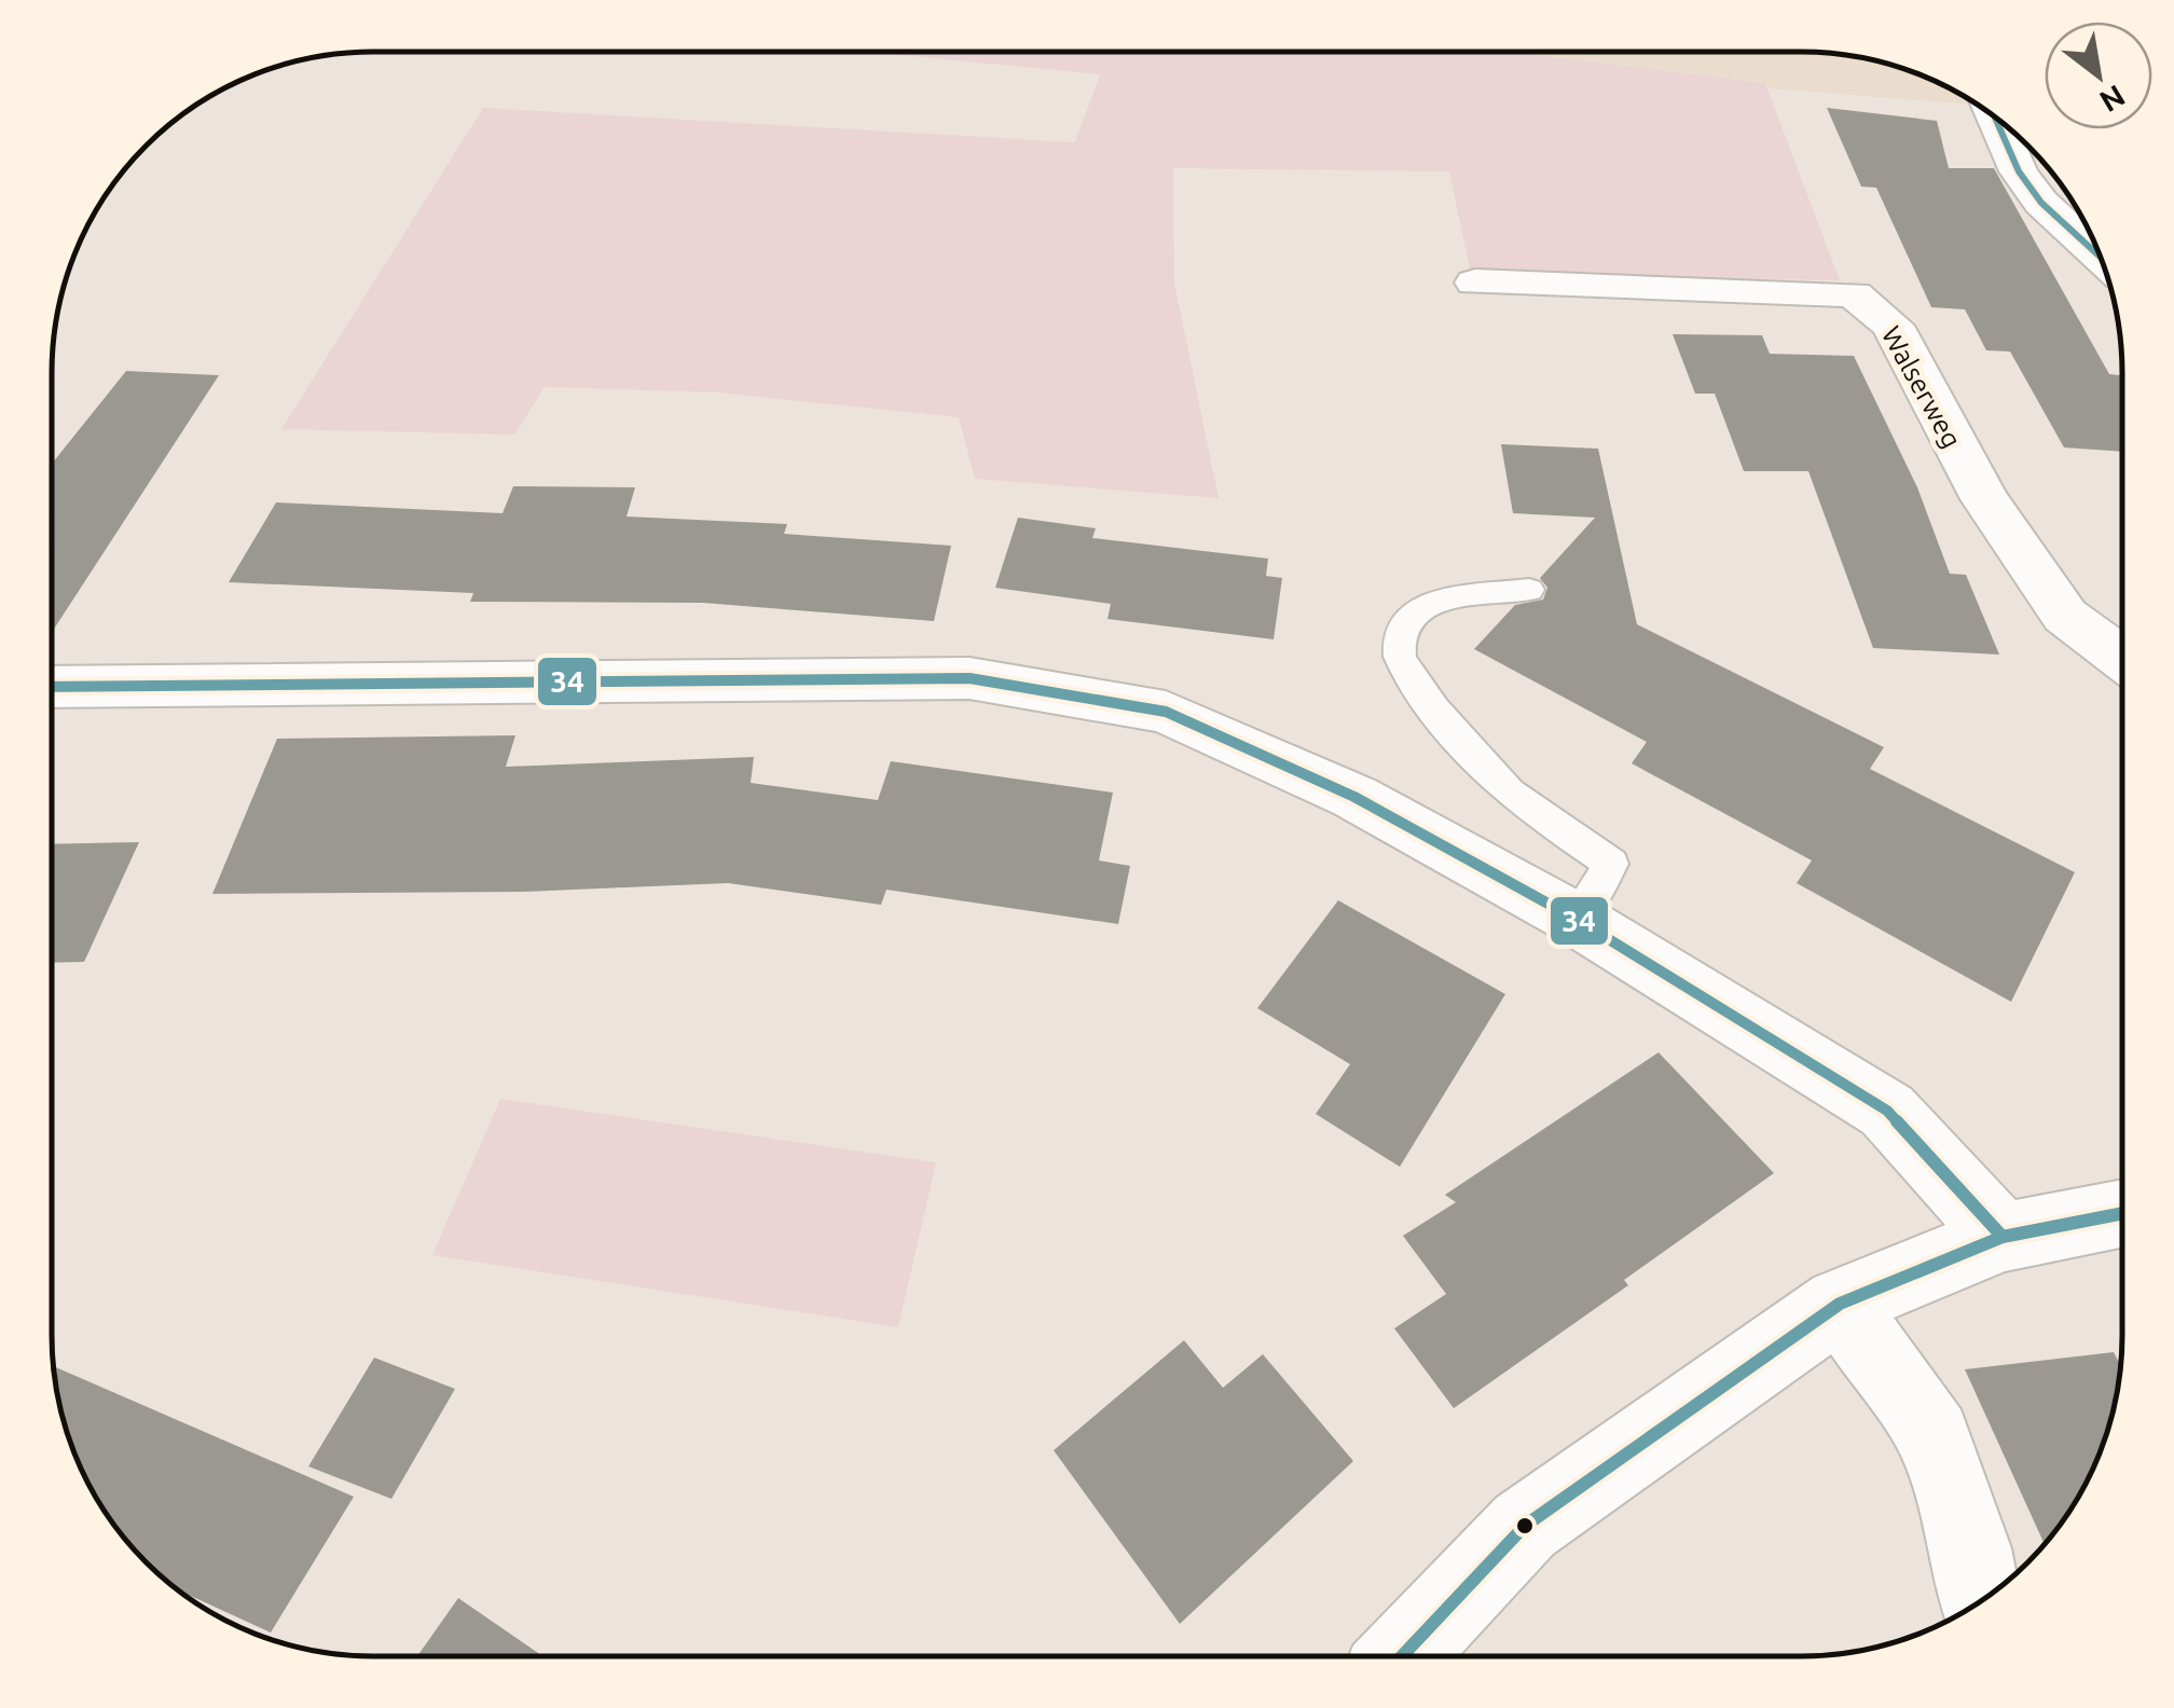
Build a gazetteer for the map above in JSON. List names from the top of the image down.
{
  "streets": {
    "street": ["Walserweg"]
  },
  "lines": ["transit line 34"],
  "north": "bottom right"
}
